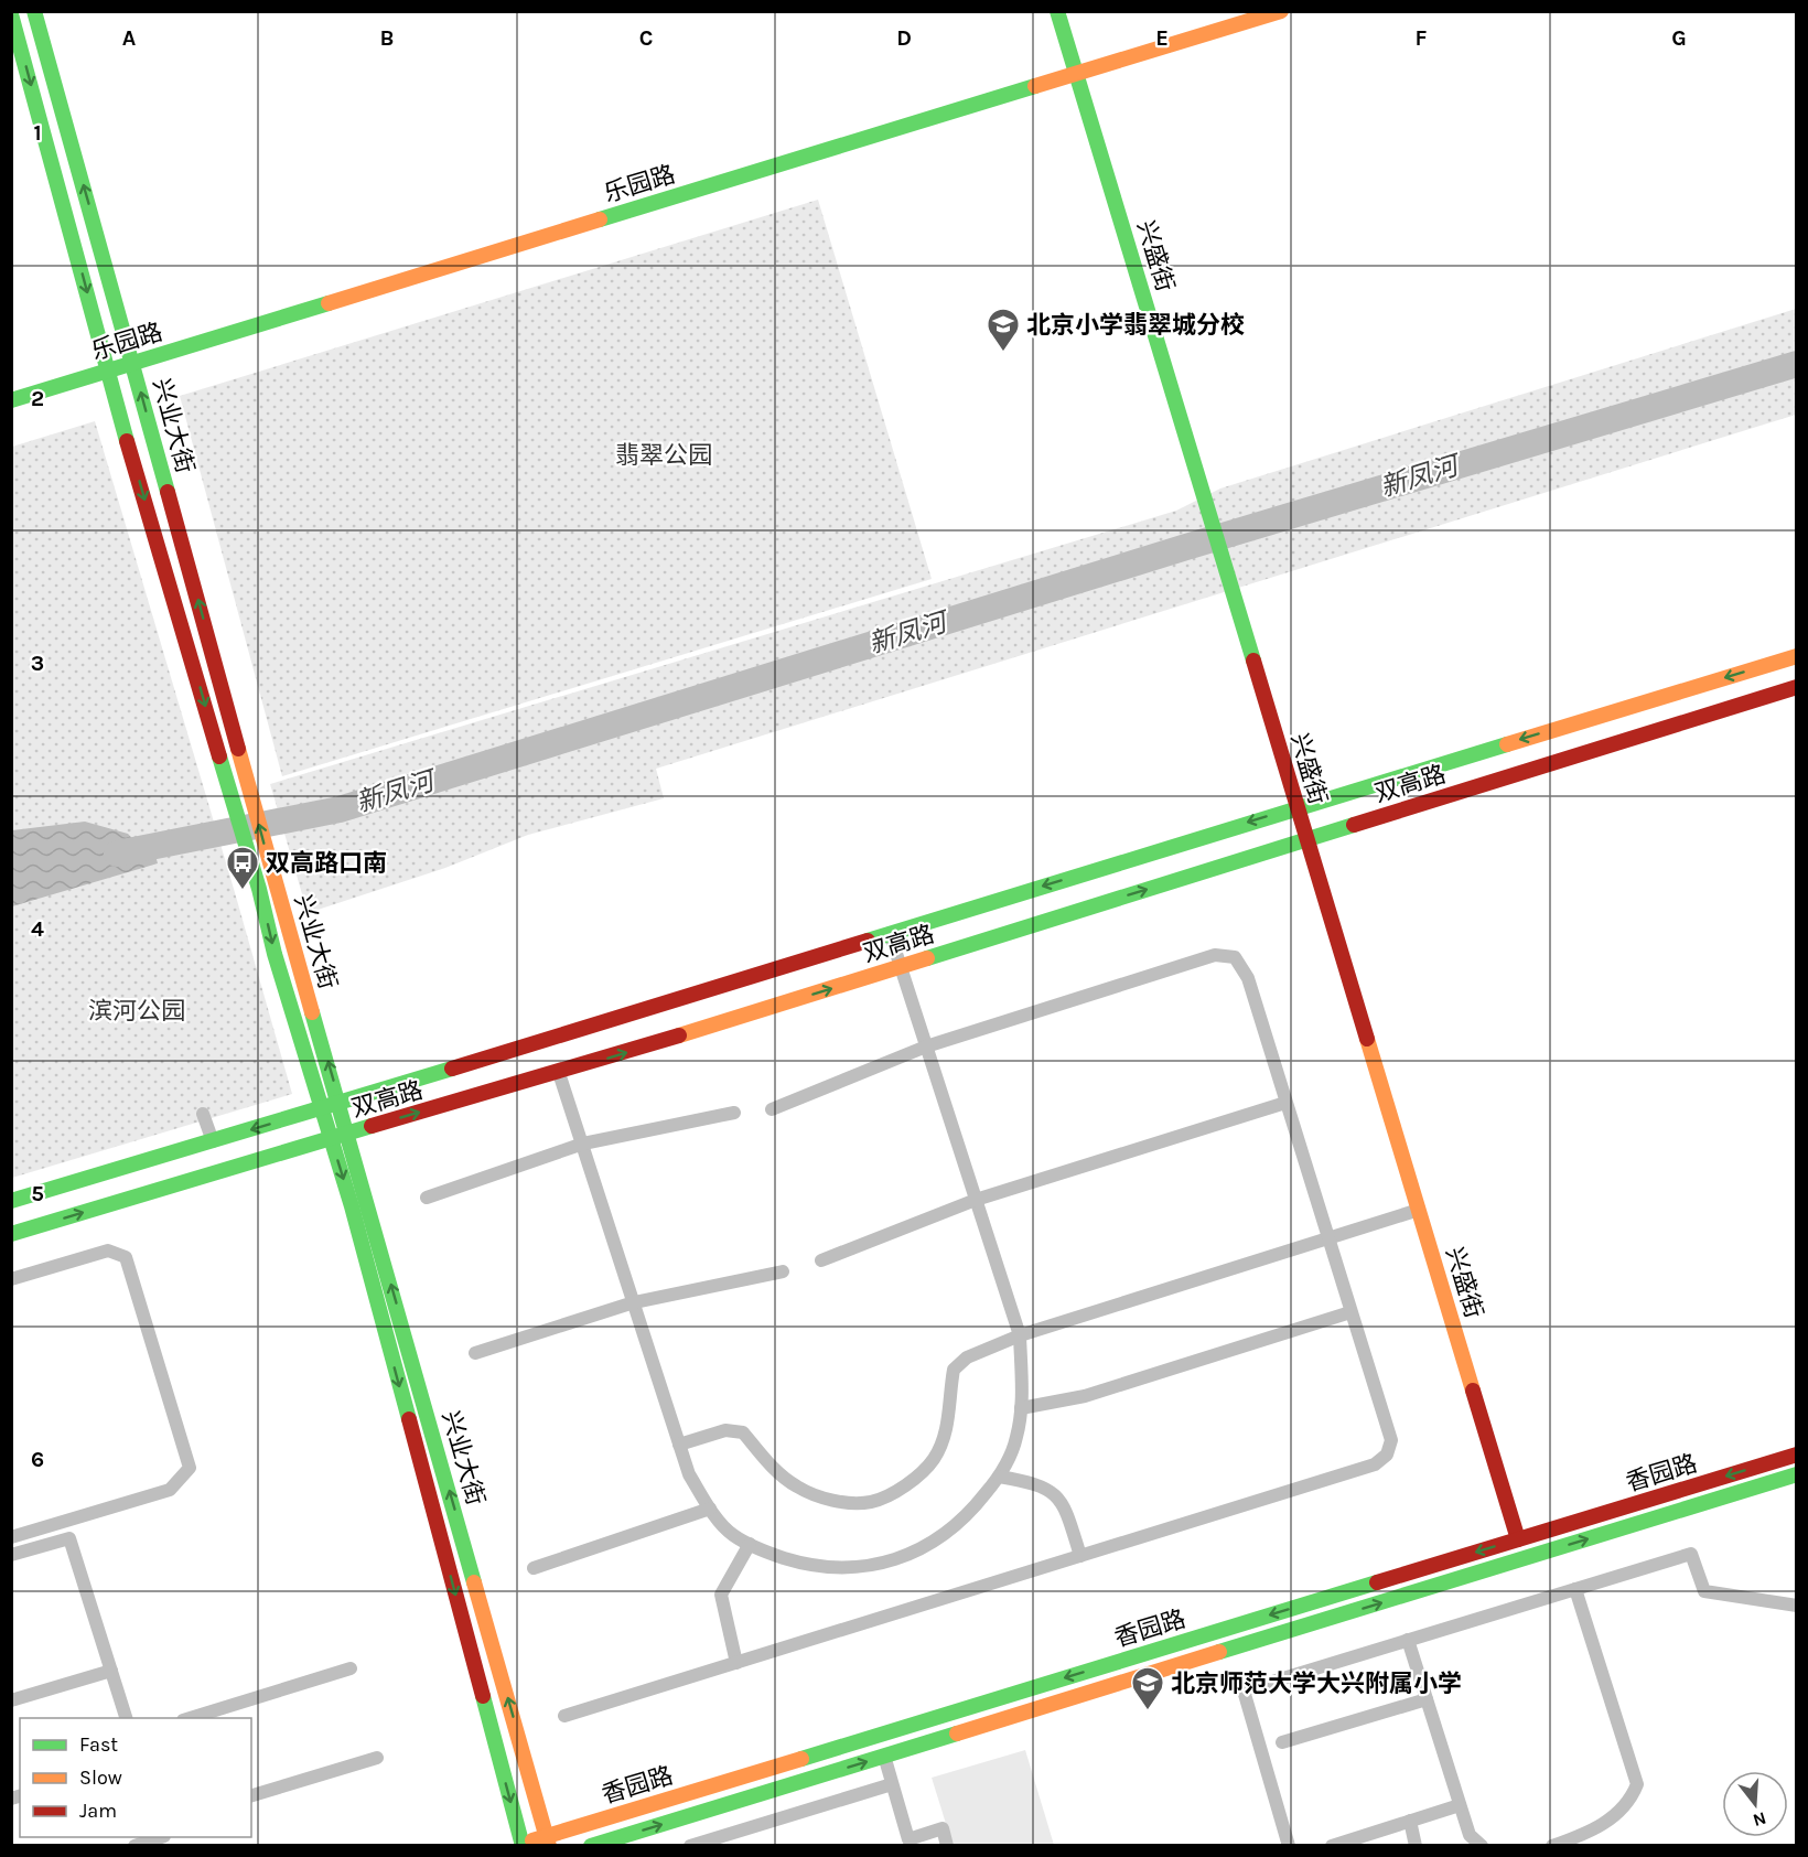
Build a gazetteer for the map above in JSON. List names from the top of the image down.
{
  "streets": {
    "street": [
      "乐园路",
      "兴盛街",
      "兴业大街",
      "双高路",
      "香园路"
    ]
  },
  "crossings": [
    ["乐园路", "兴盛街"],
    ["乐园路", "兴业大街"],
    ["兴盛街", "双高路"],
    ["兴盛街", "香园路"],
    ["兴业大街", "双高路"],
    ["兴业大街", "香园路"]
  ],
  "water": ["新凤河"],
  "parks": ["翡翠公园", "滨河公园"],
  "places": {
    "school or university": ["北京小学翡翠城分校", "北京师范大学大兴附属小学"],
    "bus stop": ["双高路口南"]
  },
  "legend": ["Fast", "Slow", "Jam"],
  "north": "bottom",
  "grid": {
    "columns": [
      "A",
      "B",
      "C",
      "D",
      "E",
      "F",
      "G"
    ],
    "rows": [
      "1",
      "2",
      "3",
      "4",
      "5",
      "6"
    ]
  }
}
